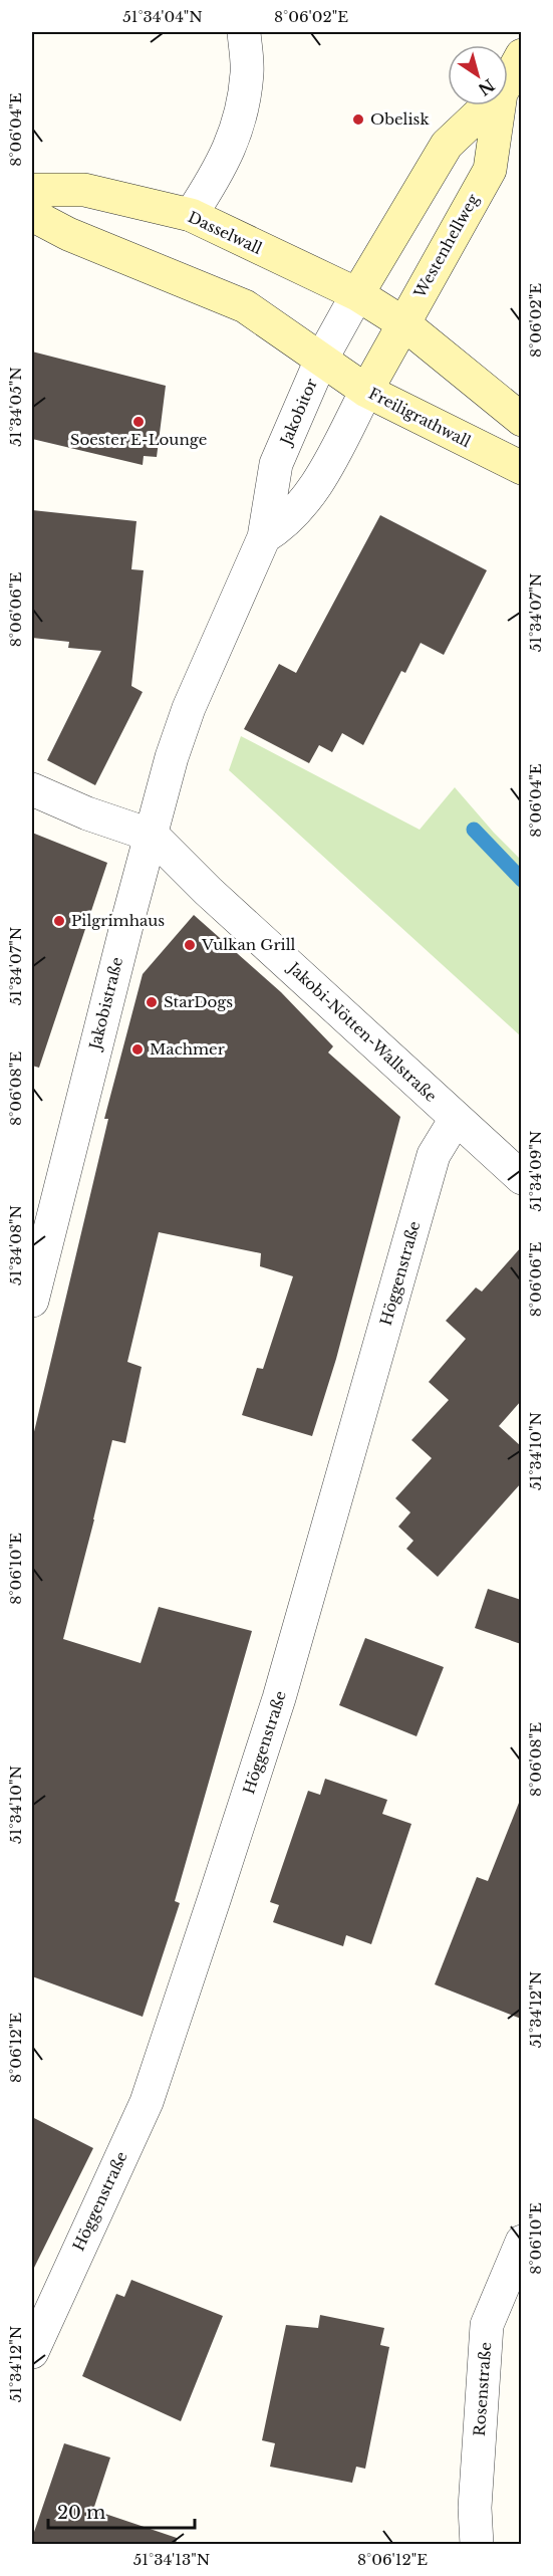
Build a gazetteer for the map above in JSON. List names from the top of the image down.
{
  "streets": {
    "street": [
      "Dasselwall",
      "Westenhellweg",
      "Jakobitor",
      "Freiligrathwall",
      "Jakobistraße",
      "Jakobi-Nötten-Wallstraße",
      "Höggenstraße",
      "Rosenstraße"
    ]
  },
  "crossings": [
    ["Dasselwall", "Westenhellweg"],
    ["Dasselwall", "Jakobitor"],
    ["Westenhellweg", "Jakobitor"],
    ["Westenhellweg", "Freiligrathwall"],
    ["Jakobitor", "Freiligrathwall"],
    ["Jakobitor", "Jakobistraße"],
    ["Jakobistraße", "Jakobi-Nötten-Wallstraße"],
    ["Jakobi-Nötten-Wallstraße", "Höggenstraße"]
  ],
  "places": [
    "Obelisk",
    "Soester E-Lounge",
    "Pilgrimhaus",
    "Vulkan Grill",
    "StarDogs",
    "Machmer"
  ],
  "scale_bar": "20 m",
  "north": "bottom right",
  "coordinates": [
    "51°34'04\"N",
    "8°06'02\"E",
    "8°06'04\"E",
    "51°34'05\"N",
    "8°06'06\"E",
    "51°34'07\"N",
    "8°06'08\"E",
    "51°34'09\"N",
    "51°34'08\"N",
    "51°34'10\"N",
    "8°06'10\"E",
    "51°34'12\"N",
    "8°06'12\"E",
    "51°34'13\"N"
  ]
}
